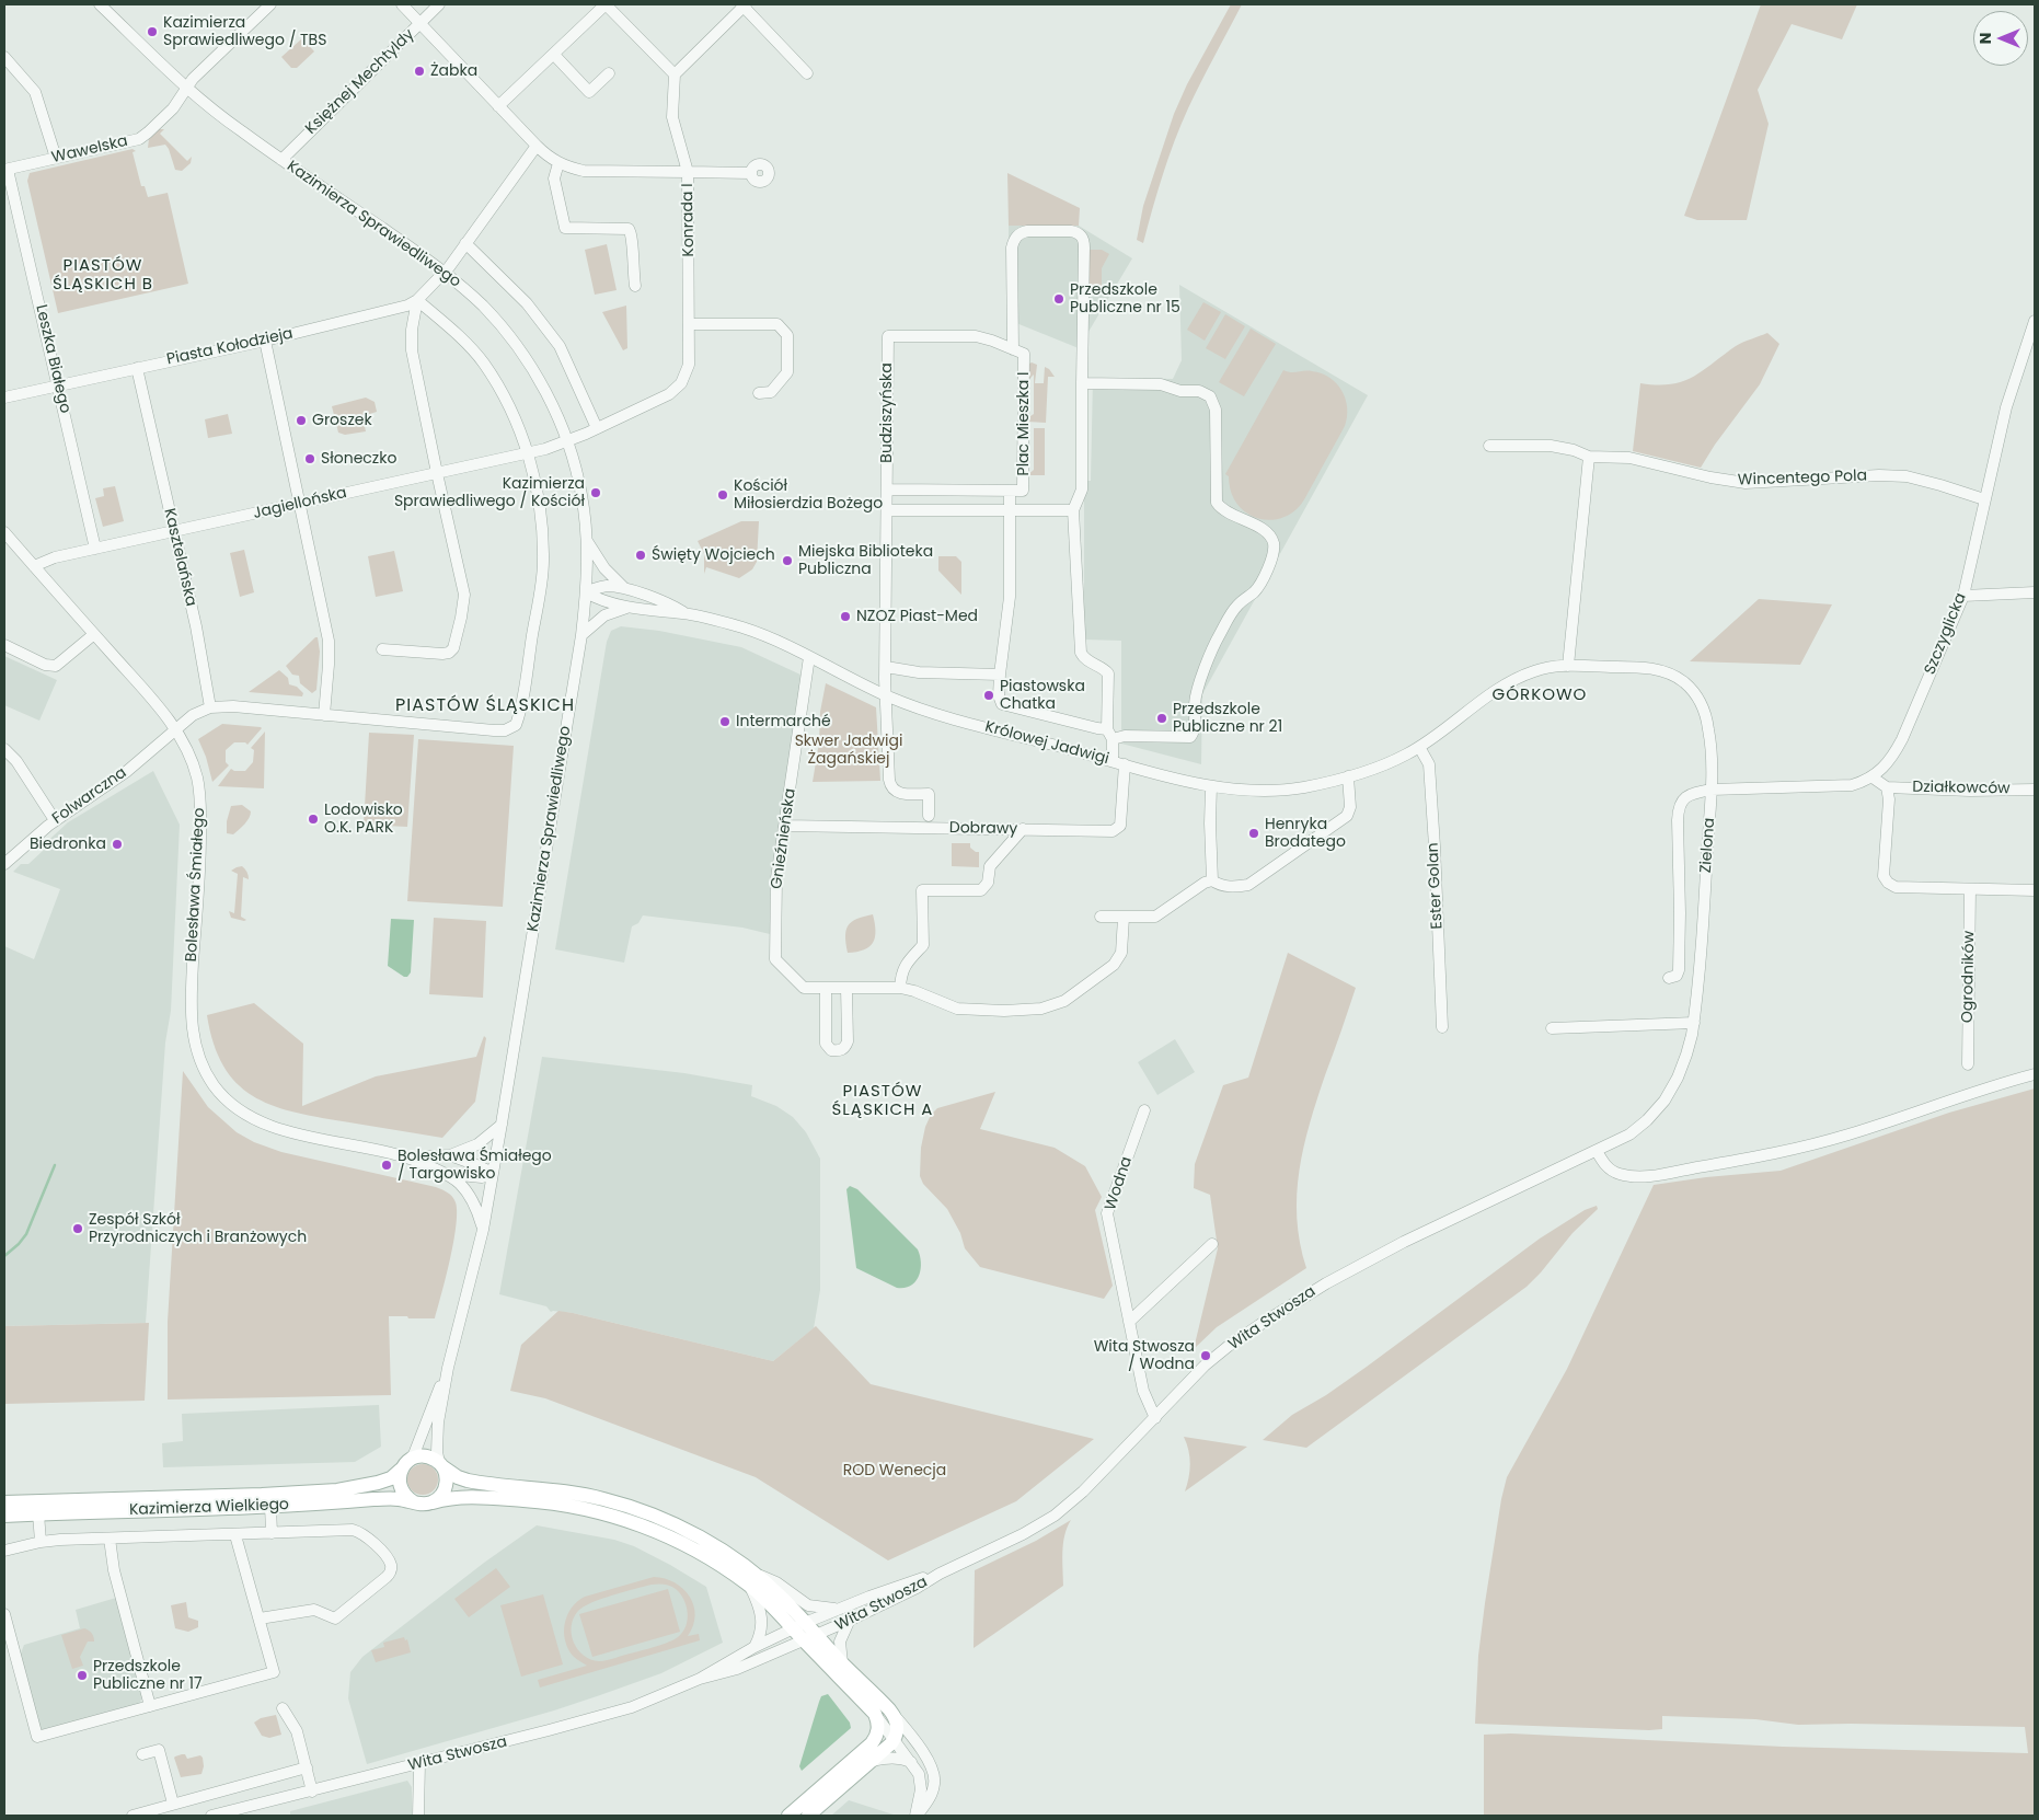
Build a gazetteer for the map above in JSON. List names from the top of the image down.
{
  "streets": {
    "main road": ["Kazimierza Wielkiego"],
    "street": [
      "Księżnej Mechtyldy",
      "Wawelska",
      "Konrada I",
      "Kazimierza Sprawiedliwego",
      "Piasta Kołodzieja",
      "Leszka Białego",
      "Budziszyńska",
      "Plac Mieszka I",
      "Wincentego Pola",
      "Jagiellońska",
      "Kasztelańska",
      "Szczyglicka",
      "Królowej Jadwigi",
      "Działkowców",
      "Folwarczna",
      "Dobrawy",
      "Gnieźnieńska",
      "Zielona",
      "Bolesława Śmiałego",
      "Ester Golan",
      "Ogrodników",
      "Wodna",
      "Wita Stwosza"
    ]
  },
  "crossings": [
    ["Księżnej Mechtyldy", "Konrada I"],
    ["Księżnej Mechtyldy", "Kazimierza Sprawiedliwego"],
    ["Wawelska", "Kazimierza Sprawiedliwego"],
    ["Wawelska", "Leszka Białego"],
    ["Konrada I", "Kazimierza Sprawiedliwego"],
    ["Konrada I", "Jagiellońska"],
    ["Kazimierza Sprawiedliwego", "Piasta Kołodzieja"],
    ["Kazimierza Sprawiedliwego", "Jagiellońska"],
    ["Kazimierza Sprawiedliwego", "Królowej Jadwigi"],
    ["Kazimierza Sprawiedliwego", "Bolesława Śmiałego"],
    ["Kazimierza Sprawiedliwego", "Kazimierza Wielkiego"],
    ["Piasta Kołodzieja", "Leszka Białego"],
    ["Piasta Kołodzieja", "Kasztelańska"],
    ["Leszka Białego", "Jagiellońska"],
    ["Budziszyńska", "Plac Mieszka I"],
    ["Budziszyńska", "Królowej Jadwigi"],
    ["Wincentego Pola", "Szczyglicka"],
    ["Jagiellońska", "Kasztelańska"],
    ["Jagiellońska", "Bolesława Śmiałego"],
    ["Królowej Jadwigi", "Dobrawy"],
    ["Królowej Jadwigi", "Gnieźnieńska"],
    ["Królowej Jadwigi", "Zielona"],
    ["Królowej Jadwigi", "Ester Golan"],
    ["Folwarczna", "Bolesława Śmiałego"],
    ["Dobrawy", "Gnieźnieńska"],
    ["Zielona", "Ester Golan"],
    ["Zielona", "Wita Stwosza"],
    ["Wodna", "Wita Stwosza"]
  ],
  "districts": [
    "PIASTÓW ŚLĄSKICH B",
    "GÓRKOWO",
    "PIASTÓW ŚLĄSKICH",
    "PIASTÓW ŚLĄSKICH A"
  ],
  "parks": ["Skwer Jadwigi Żagańskiej", "ROD Wenecja"],
  "places": [
    "Kazimierza Sprawiedliwego / TBS",
    "Żabka",
    "Przedszkole Publiczne nr 15",
    "Groszek",
    "Słoneczko",
    "Kazimierza Sprawiedliwego / Kościół",
    "Kościół Miłosierdzia Bożego",
    "Święty Wojciech",
    "Miejska Biblioteka Publiczna",
    "NZOZ Piast-Med",
    "Piastowska Chatka",
    "Przedszkole Publiczne nr 21",
    "Intermarché",
    "Lodowisko O.K. PARK",
    "Henryka Brodatego",
    "Biedronka",
    "Bolesława Śmiałego / Targowisko",
    "Zespół Szkół Przyrodniczych i Branżowych",
    "Wita Stwosza / Wodna",
    "Przedszkole Publiczne nr 17"
  ],
  "north": "left"
}
